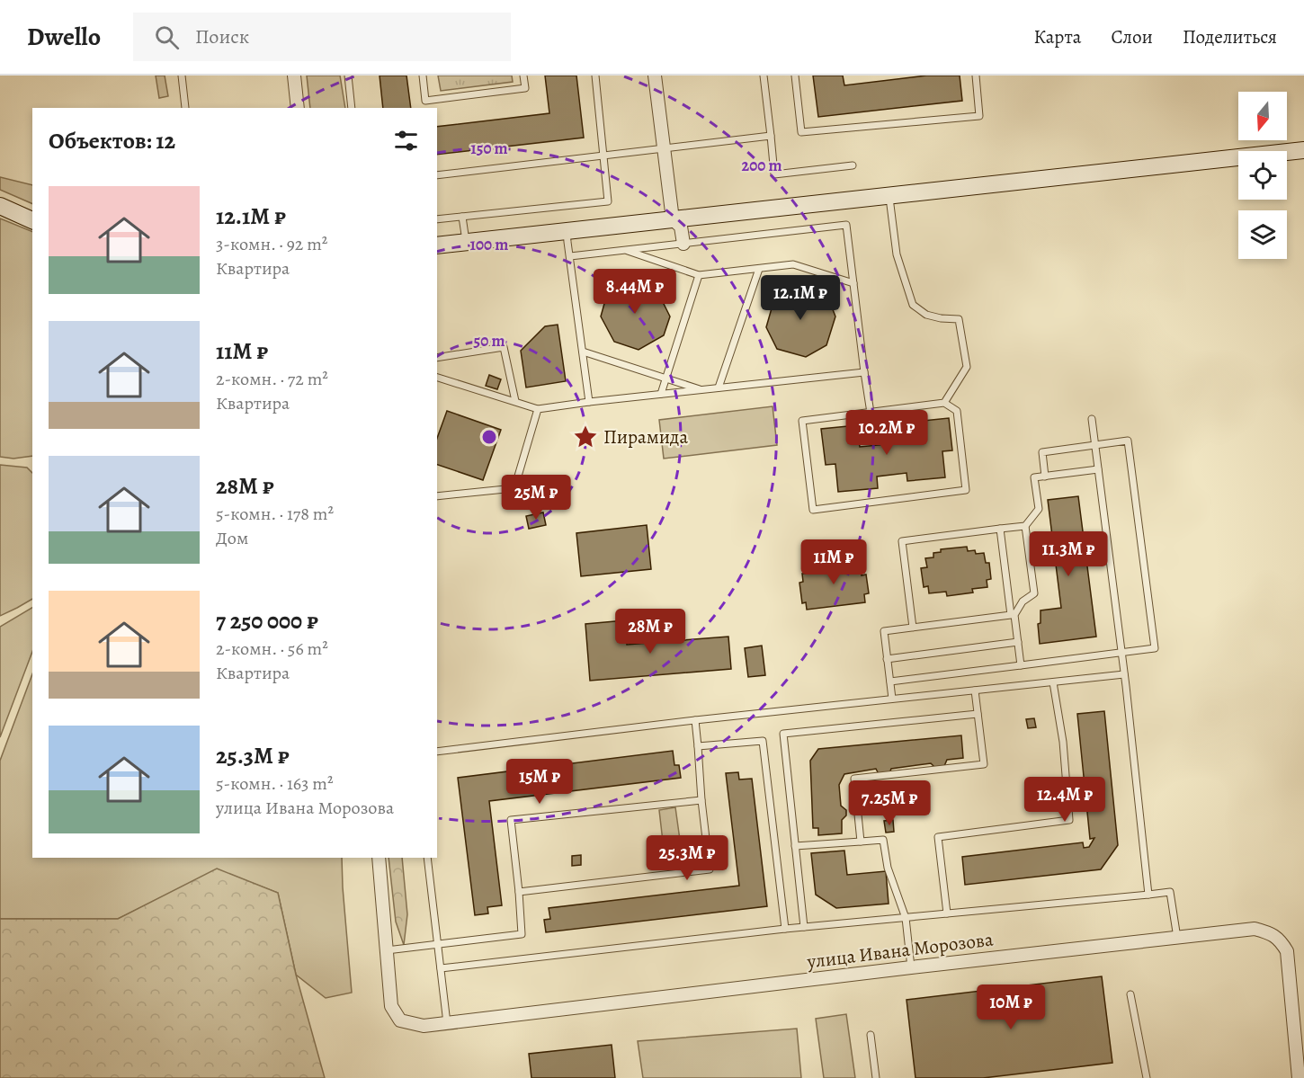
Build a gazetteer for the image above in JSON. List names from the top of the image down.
{
  "streets": {
    "street": ["улица Ивана Морозова"]
  },
  "places": {
    "place": ["Пирамида"]
  },
  "north": "bottom",
  "page": {
    "header": "Dwello",
    "search": "Поиск",
    "nav": ["Карта", "Слои", "Поделиться"],
    "heading": "Объектов: 12",
    "list": [
      {
        "name": "12.1M ₽",
        "note": "3-комн. · 92 m² · Квартира"
      },
      {
        "name": "11M ₽",
        "note": "2-комн. · 72 m² · Квартира"
      },
      {
        "name": "28M ₽",
        "note": "5-комн. · 178 m² · Дом"
      },
      {
        "name": "7 250 000 ₽",
        "note": "2-комн. · 56 m² · Квартира"
      },
      {
        "name": "25.3M ₽",
        "note": "5-комн. · 163 m² · улица Ивана Морозова"
      }
    ],
    "price": [
      "8.44M ₽",
      "12.1M ₽",
      "10.2M ₽",
      "25M ₽",
      "11.3M ₽",
      "11M ₽",
      "28M ₽",
      "15M ₽",
      "12.4M ₽",
      "7.25M ₽",
      "25.3M ₽",
      "10M ₽"
    ]
  },
  "rings": [
    "150 m",
    "200 m",
    "100 m",
    "50 m"
  ]
}
